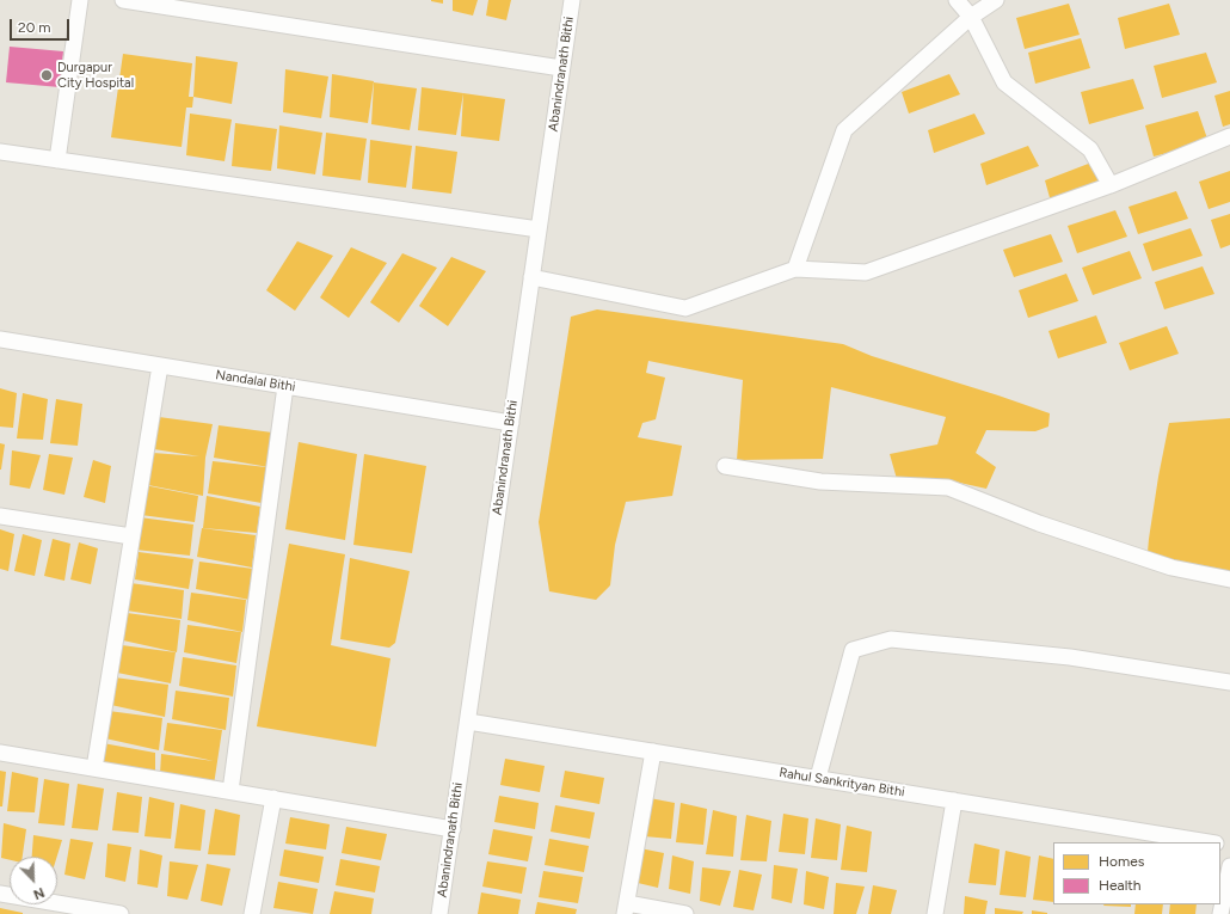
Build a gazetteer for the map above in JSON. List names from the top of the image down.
{
  "streets": {
    "street": ["Abanindranath Bithi", "Nandalal Bithi", "Rahul Sankrityan Bithi"]
  },
  "crossings": [
    ["Abanindranath Bithi", "Nandalal Bithi"],
    ["Abanindranath Bithi", "Rahul Sankrityan Bithi"]
  ],
  "places": ["Durgapur City Hospital"],
  "legend": ["Homes", "Health"],
  "scale_bar": "20 m",
  "north": "bottom right"
}
